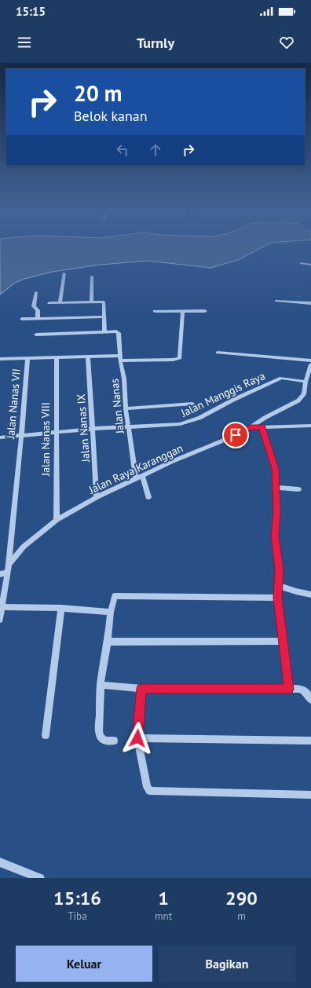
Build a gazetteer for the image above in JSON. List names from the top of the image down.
{
  "streets": {
    "street": [
      "Jalan Manggis Raya",
      "Jalan Nanas VII",
      "Jalan Nanas",
      "Jalan Nanas IX",
      "Jalan Nanas VIII",
      "Jalan Raya Karanggan"
    ]
  },
  "crossings": [
    ["Jalan Manggis Raya", "Jalan Nanas VII"],
    ["Jalan Manggis Raya", "Jalan Nanas"],
    ["Jalan Manggis Raya", "Jalan Nanas IX"],
    ["Jalan Manggis Raya", "Jalan Nanas VIII"],
    ["Jalan Manggis Raya", "Jalan Raya Karanggan"],
    ["Jalan Nanas VII", "Jalan Raya Karanggan"],
    ["Jalan Nanas", "Jalan Raya Karanggan"],
    ["Jalan Nanas IX", "Jalan Raya Karanggan"],
    ["Jalan Nanas VIII", "Jalan Raya Karanggan"]
  ],
  "page": {
    "status": "15:15",
    "header": "Turnly",
    "turn": ["20 m", "Belok kanan"],
    "eta": [
      "15:16",
      "Tiba",
      "1",
      "mnt",
      "290",
      "m"
    ],
    "buttons": ["Keluar", "Bagikan"]
  }
}
